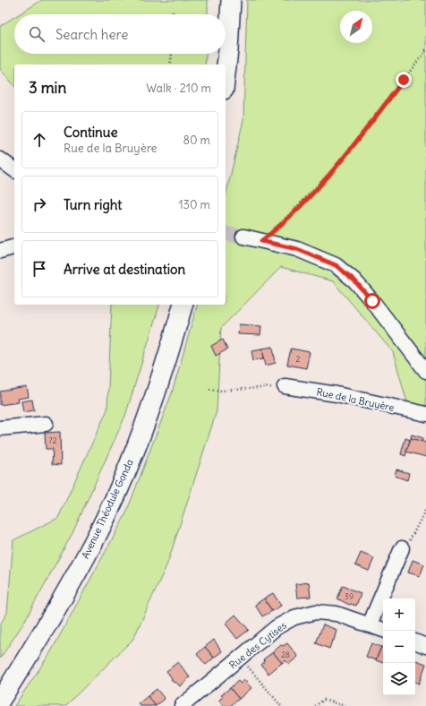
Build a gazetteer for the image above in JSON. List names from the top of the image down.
{
  "streets": {
    "main road": ["Avenue Théodule Gonda"],
    "street": ["Rue de la Bruyère", "Rue des Cytises"]
  },
  "house_numbers": [
    "2",
    "72",
    "39",
    "28"
  ],
  "north": "top right",
  "page": {
    "search": "Search here",
    "heading": ["3 min", "Walk · 210 m"],
    "list": [
      ["Continue", "Rue de la Bruyère", "80 m"],
      ["Turn right", "130 m"],
      "Arrive at destination"
    ],
    "map_buttons": ["+", "−"]
  }
}
